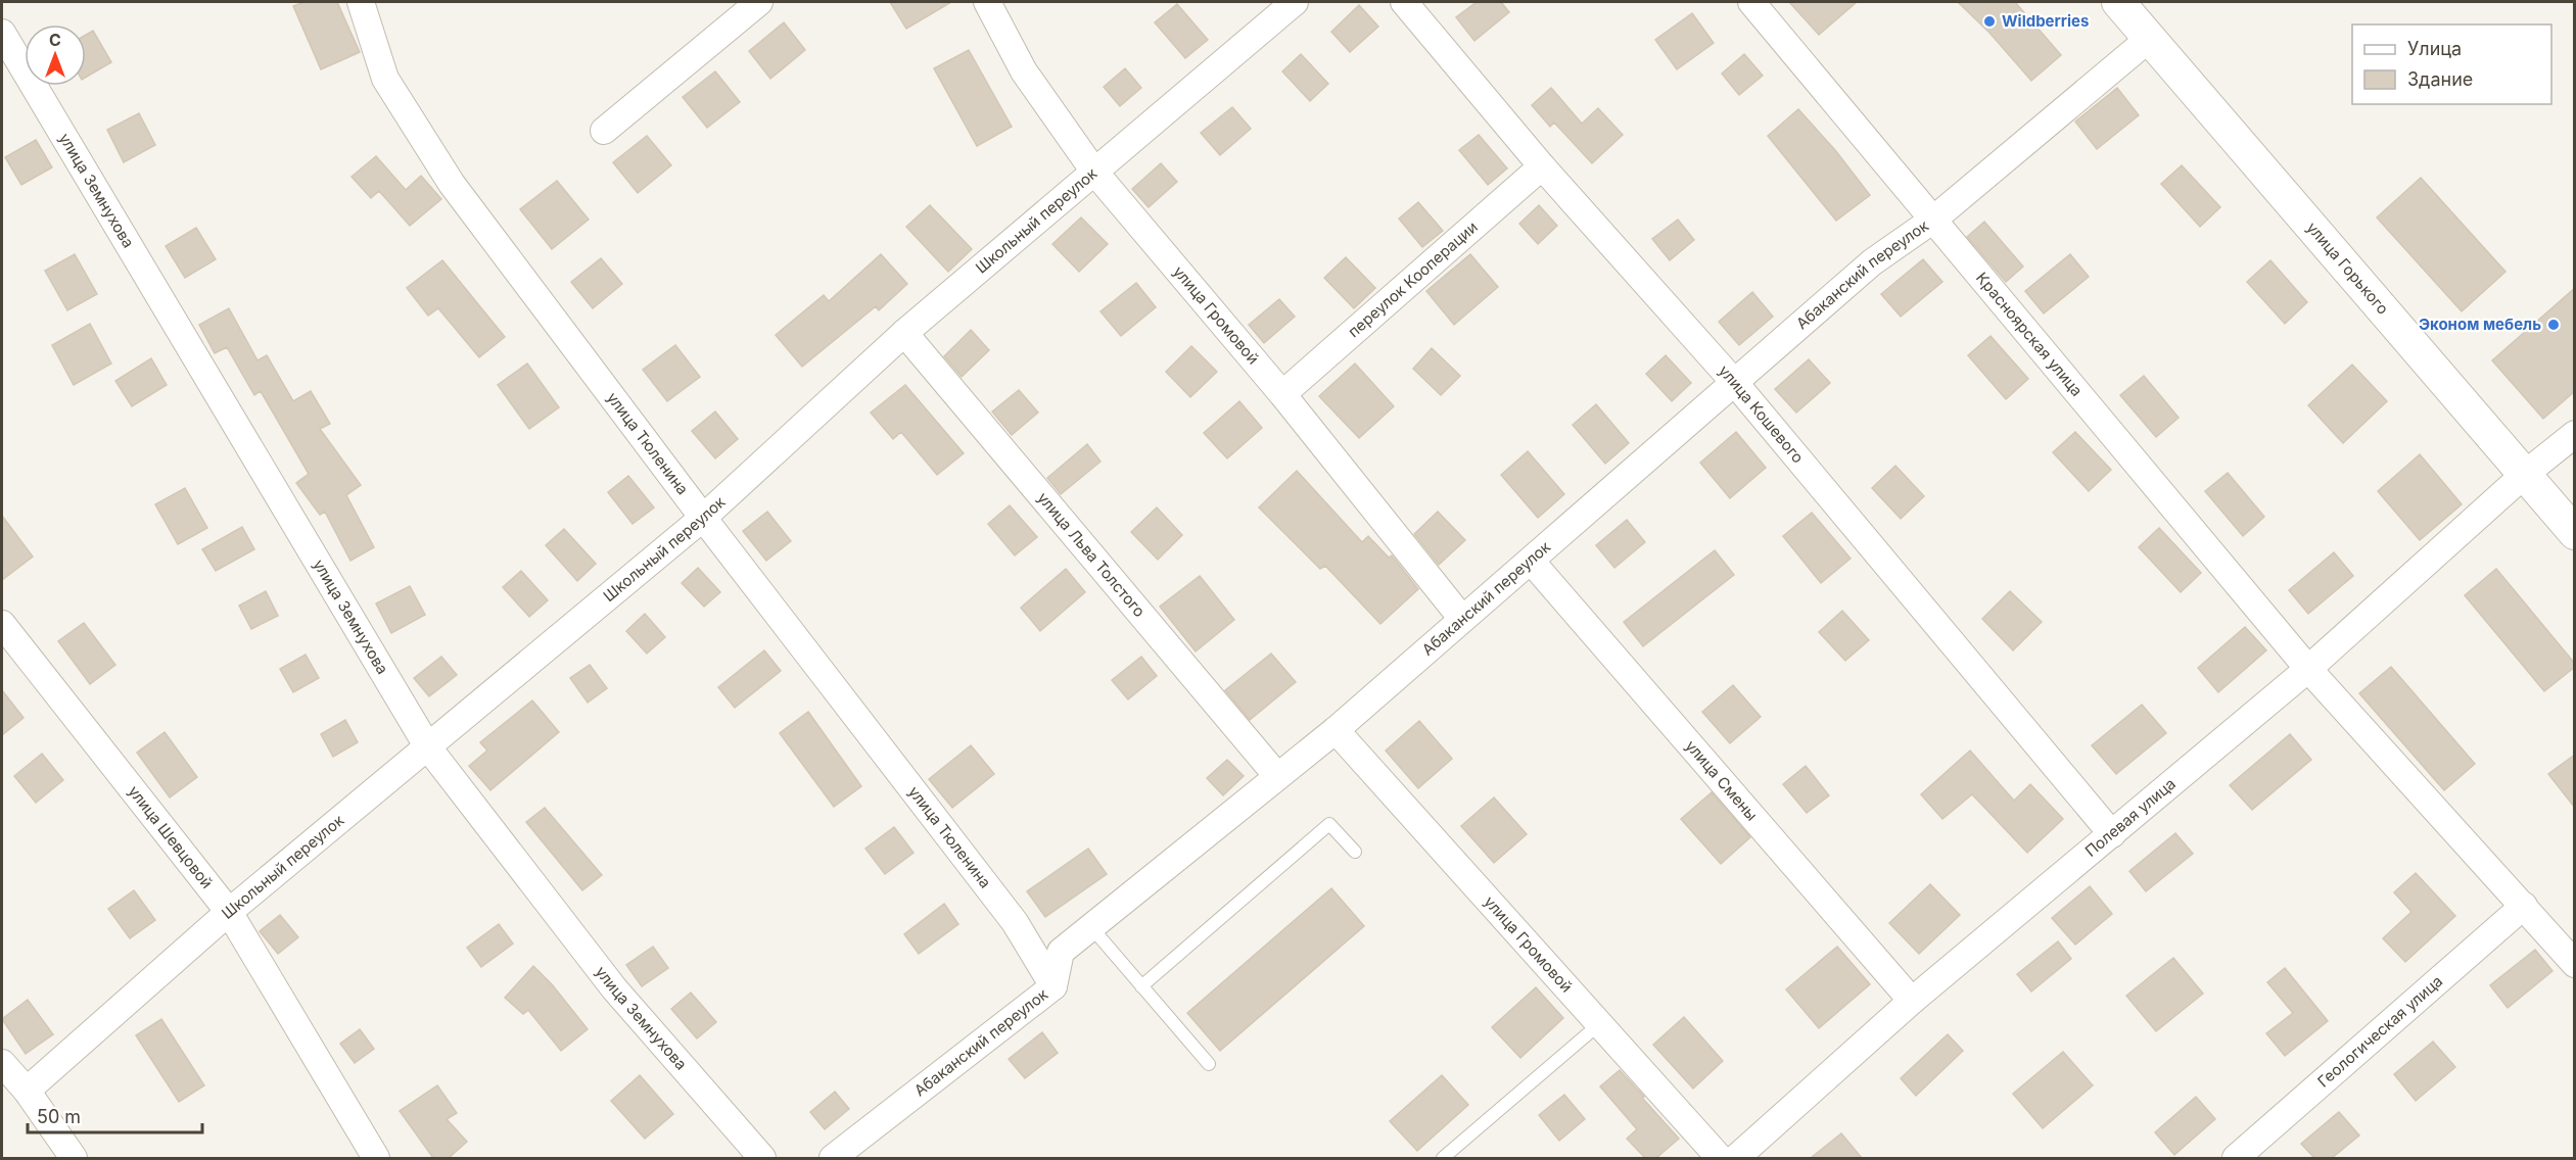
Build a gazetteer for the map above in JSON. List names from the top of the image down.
{
  "streets": {
    "street": [
      "улица Земнухова",
      "Школьный переулок",
      "улица Горького",
      "Абаканский переулок",
      "переулок Кооперации",
      "улица Громовой",
      "Красноярская улица",
      "улица Кошевого",
      "улица Тюленина",
      "улица Льва Толстого",
      "улица Смены",
      "Полевая улица",
      "улица Шевцовой",
      "Геологическая улица"
    ]
  },
  "crossings": [
    ["улица Земнухова", "Школьный переулок"],
    ["Школьный переулок", "улица Громовой"],
    ["Школьный переулок", "улица Тюленина"],
    ["Школьный переулок", "улица Льва Толстого"],
    ["Школьный переулок", "улица Шевцовой"],
    ["улица Горького", "Абаканский переулок"],
    ["улица Горького", "Полевая улица"],
    ["Абаканский переулок", "улица Громовой"],
    ["Абаканский переулок", "Красноярская улица"],
    ["Абаканский переулок", "улица Кошевого"],
    ["Абаканский переулок", "улица Тюленина"],
    ["Абаканский переулок", "улица Льва Толстого"],
    ["Абаканский переулок", "улица Смены"],
    ["переулок Кооперации", "улица Громовой"],
    ["переулок Кооперации", "улица Кошевого"],
    ["Красноярская улица", "Полевая улица"],
    ["Красноярская улица", "Геологическая улица"],
    ["улица Кошевого", "Полевая улица"],
    ["улица Смены", "Полевая улица"]
  ],
  "places": ["Wildberries", "Эконом мебель"],
  "legend": ["Улица", "Здание"],
  "scale_bar": "50 m",
  "north": "top"
}
